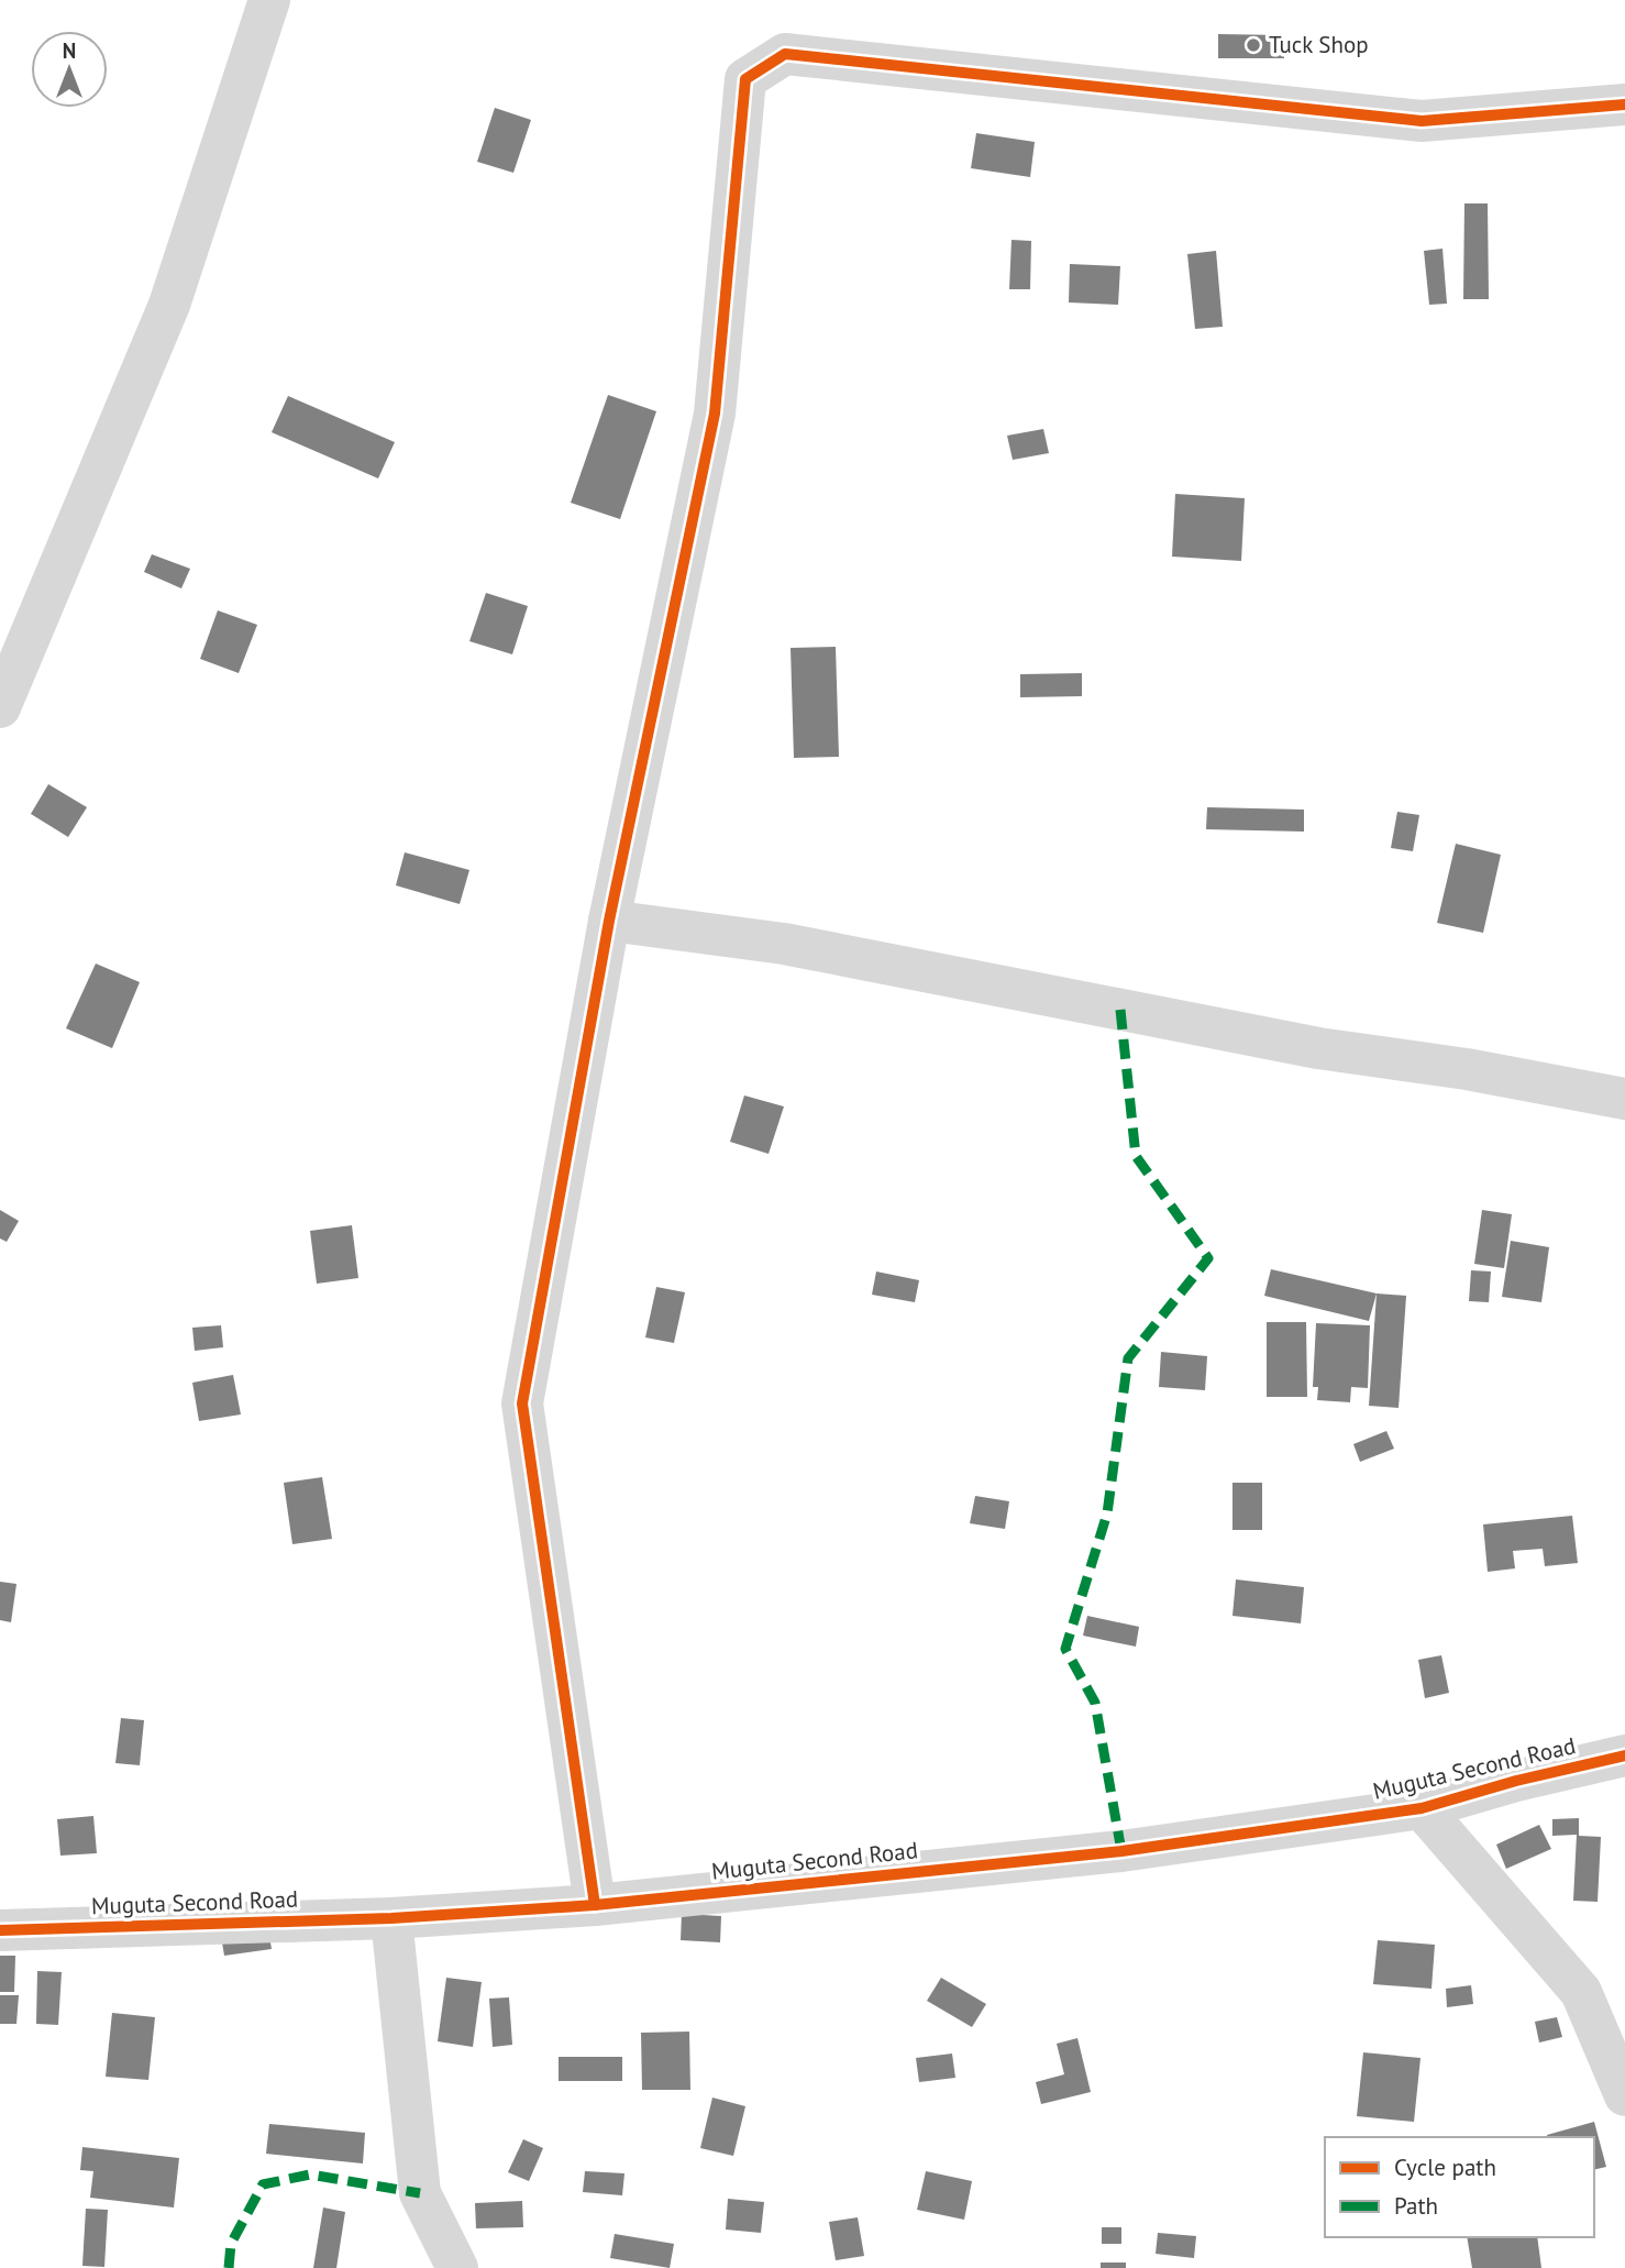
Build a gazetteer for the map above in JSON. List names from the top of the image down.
{
  "streets": {
    "street": ["Muguta Second Road"]
  },
  "places": ["Tuck Shop"],
  "legend": ["Cycle path", "Path"],
  "north": "top"
}
